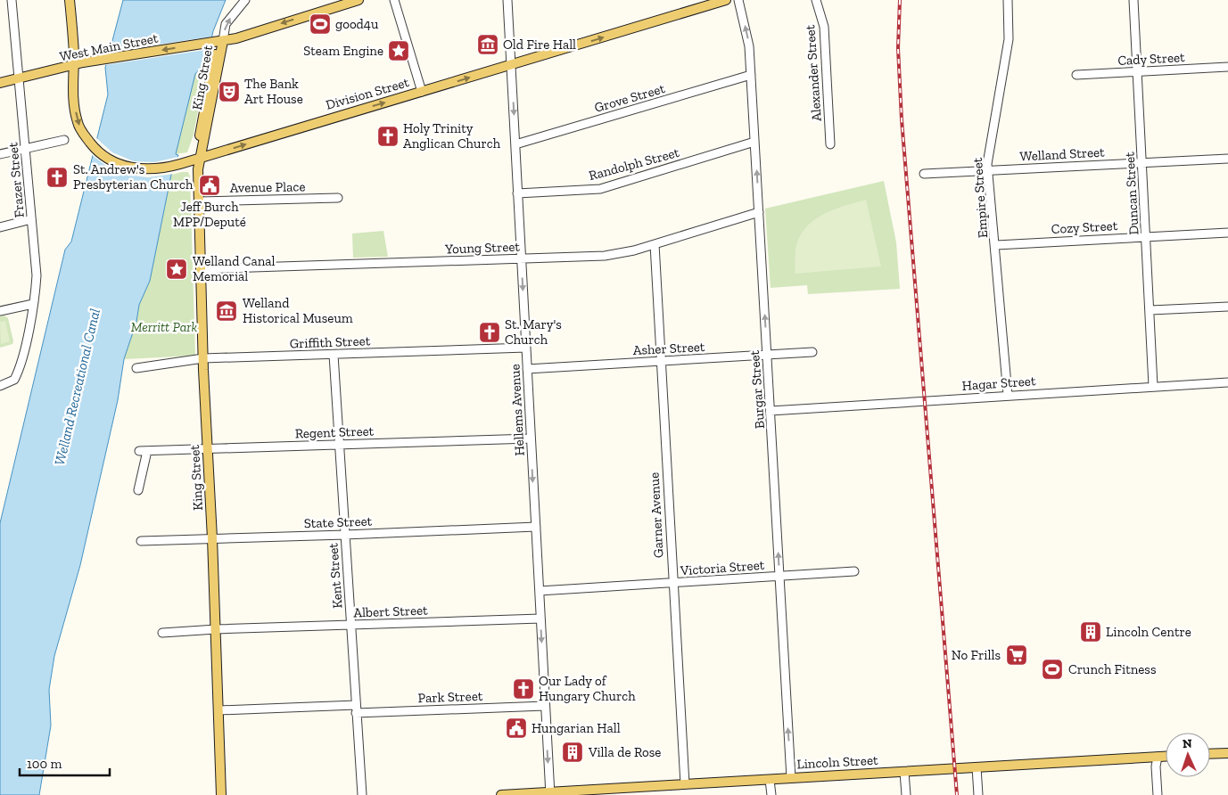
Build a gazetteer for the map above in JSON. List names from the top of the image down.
{
  "streets": {
    "main road": [
      "West Main Street",
      "King Street",
      "Division Street",
      "Lincoln Street"
    ],
    "street": [
      "Cady Street",
      "Alexander Street",
      "Grove Street",
      "Welland Street",
      "Randolph Street",
      "Frazer Street",
      "Avenue Place",
      "Duncan Street",
      "Empire Street",
      "Cozy Street",
      "Young Street",
      "Griffith Street",
      "Asher Street",
      "Hagar Street",
      "Burgar Street",
      "Hellems Avenue",
      "Regent Street",
      "Garner Avenue",
      "State Street",
      "Victoria Street",
      "Kent Street",
      "Albert Street",
      "Park Street"
    ]
  },
  "crossings": [
    ["West Main Street", "King Street"],
    ["West Main Street", "Division Street"],
    ["West Main Street", "Frazer Street"],
    ["Cady Street", "Duncan Street"],
    ["King Street", "Division Street"],
    ["King Street", "Avenue Place"],
    ["King Street", "Young Street"],
    ["King Street", "Griffith Street"],
    ["King Street", "Regent Street"],
    ["King Street", "State Street"],
    ["King Street", "Albert Street"],
    ["King Street", "Park Street"],
    ["Division Street", "Hellems Avenue"],
    ["Grove Street", "Burgar Street"],
    ["Grove Street", "Hellems Avenue"],
    ["Welland Street", "Duncan Street"],
    ["Welland Street", "Empire Street"],
    ["Randolph Street", "Burgar Street"],
    ["Randolph Street", "Hellems Avenue"],
    ["Duncan Street", "Cozy Street"],
    ["Duncan Street", "Hagar Street"],
    ["Empire Street", "Cozy Street"],
    ["Empire Street", "Hagar Street"],
    ["Young Street", "Burgar Street"],
    ["Young Street", "Hellems Avenue"],
    ["Young Street", "Garner Avenue"],
    ["Griffith Street", "Hellems Avenue"],
    ["Griffith Street", "Kent Street"],
    ["Asher Street", "Burgar Street"],
    ["Asher Street", "Hellems Avenue"],
    ["Asher Street", "Garner Avenue"],
    ["Hagar Street", "Burgar Street"],
    ["Burgar Street", "Victoria Street"],
    ["Burgar Street", "Lincoln Street"],
    ["Hellems Avenue", "Regent Street"],
    ["Hellems Avenue", "State Street"],
    ["Hellems Avenue", "Victoria Street"],
    ["Hellems Avenue", "Albert Street"],
    ["Hellems Avenue", "Park Street"],
    ["Hellems Avenue", "Lincoln Street"],
    ["Regent Street", "Kent Street"],
    ["Garner Avenue", "Victoria Street"],
    ["Garner Avenue", "Lincoln Street"],
    ["State Street", "Kent Street"],
    ["Kent Street", "Albert Street"],
    ["Kent Street", "Park Street"]
  ],
  "one_way": [
    "West Main Street",
    "Division Street",
    "Burgar Street",
    "Hellems Avenue"
  ],
  "water": ["Welland Recreational Canal"],
  "parks": ["Merritt Park"],
  "places": {
    "sports": ["good4u", "Crunch Fitness"],
    "museum": ["Old Fire Hall", "Welland Historical Museum"],
    "place": ["Steam Engine", "Welland Canal Memorial"],
    "theatre": ["The Bank Art House"],
    "church": [
      "Holy Trinity Anglican Church",
      "St. Andrew's Presbyterian Church",
      "St. Mary's Church",
      "Our Lady of Hungary Church"
    ],
    "public building": ["Jeff Burch MPP/Deputé", "Hungarian Hall"],
    "building": ["Lincoln Centre", "Villa de Rose"],
    "supermarket": ["No Frills"]
  },
  "scale_bar": "100 m",
  "north": "top"
}
